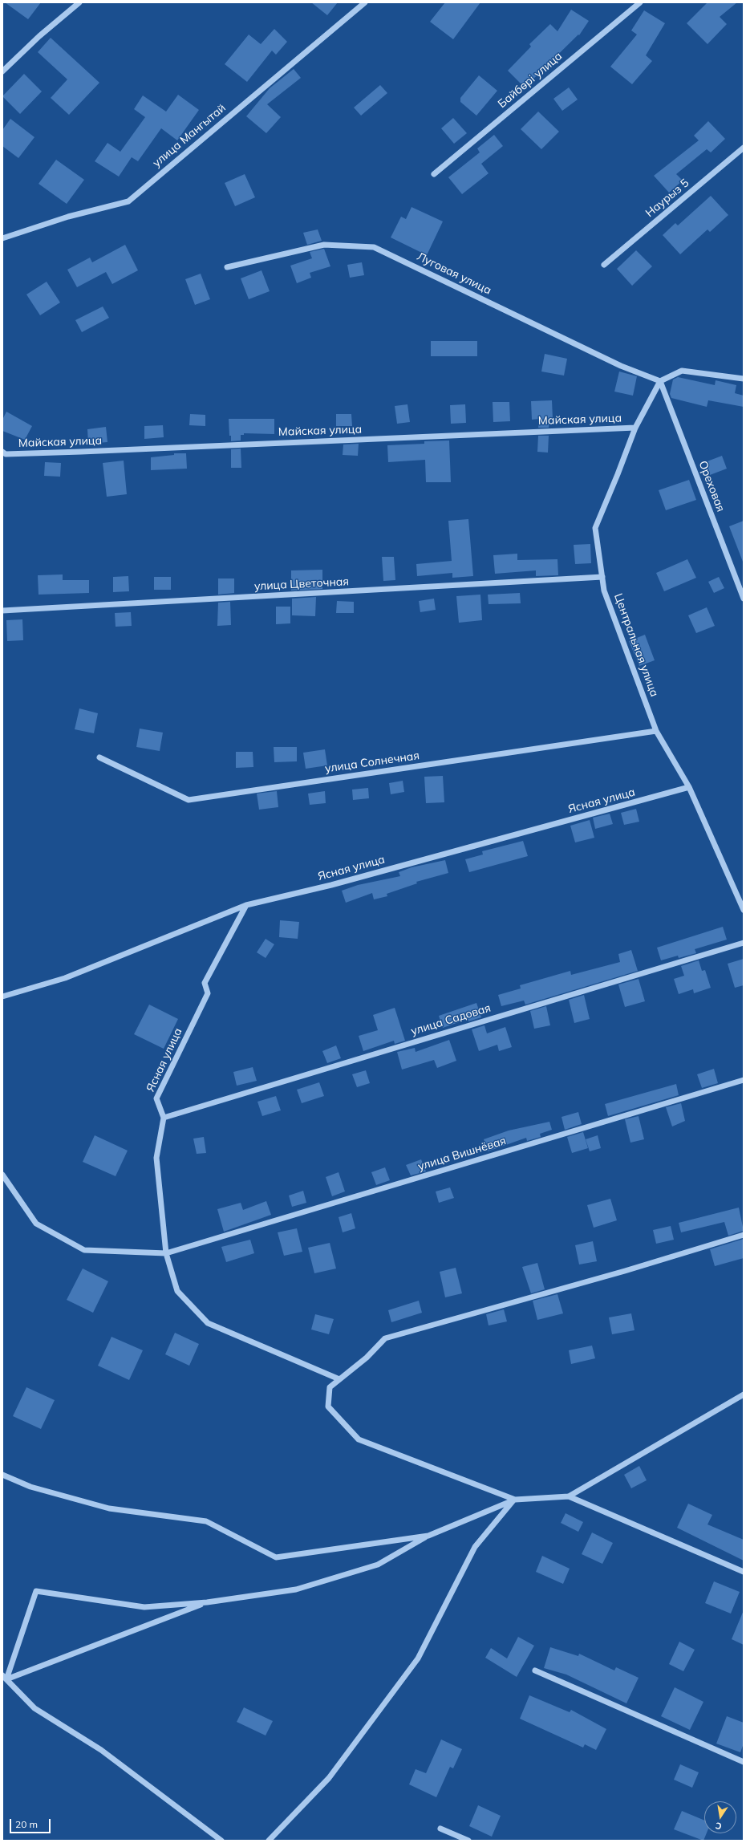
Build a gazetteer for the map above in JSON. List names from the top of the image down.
{
  "streets": {
    "street": [
      "Байбөрі улица",
      "улица Мангытай",
      "Наурыз 5",
      "Луговая улица",
      "Майская улица",
      "Ореховая",
      "улица Цветочная",
      "Центральная улица",
      "улица Солнечная",
      "Ясная улица",
      "улица Садовая",
      "улица Вишнёвая"
    ]
  },
  "crossings": [
    ["Луговая улица", "Ореховая"],
    ["Луговая улица", "Центральная улица"],
    ["Майская улица", "Центральная улица"],
    ["Ореховая", "Центральная улица"],
    ["улица Цветочная", "Центральная улица"],
    ["Центральная улица", "улица Солнечная"],
    ["Центральная улица", "Ясная улица"],
    ["Ясная улица", "улица Садовая"]
  ],
  "scale_bar": "20 m",
  "north": "bottom"
}
